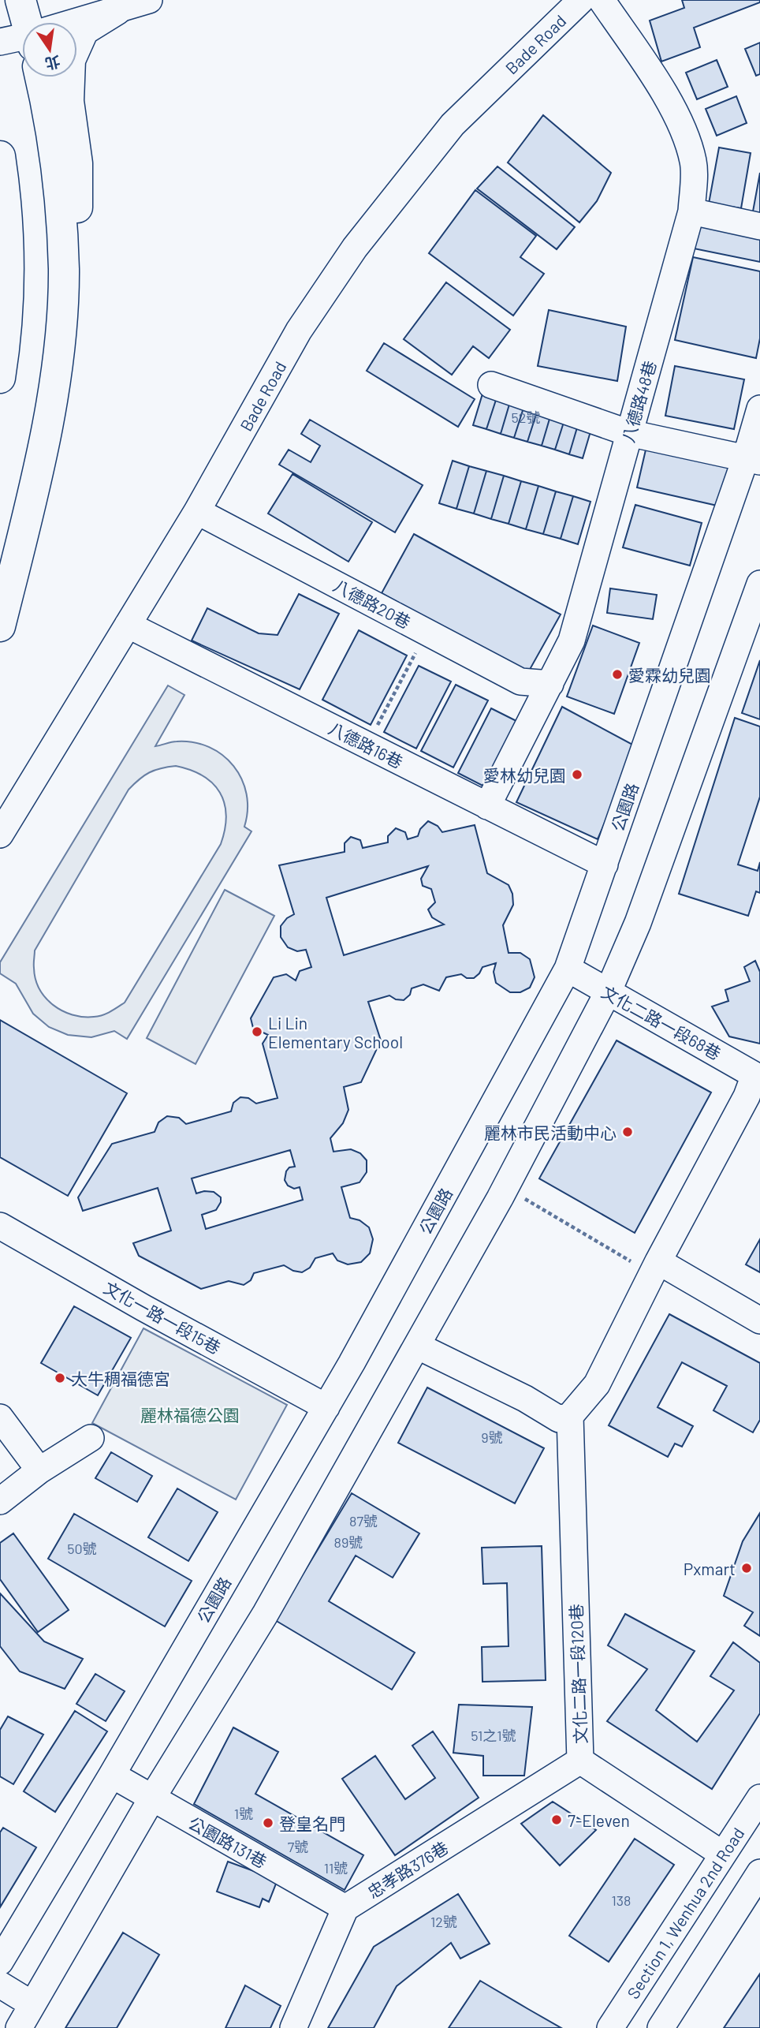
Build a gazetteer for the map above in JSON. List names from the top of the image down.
{
  "streets": {
    "street": [
      "Bade Road",
      "八德路48巷",
      "八德路20巷",
      "八德路16巷",
      "公園路",
      "文化二路一段68巷",
      "文化一路一段15巷",
      "文化二路一段120巷",
      "公園路131巷",
      "忠孝路376巷",
      "Section 1, Wenhua 2nd Road"
    ]
  },
  "crossings": [
    ["Bade Road", "八德路20巷"],
    ["Bade Road", "八德路16巷"],
    ["八德路48巷", "八德路20巷"],
    ["八德路48巷", "八德路16巷"],
    ["八德路16巷", "公園路"],
    ["公園路", "文化二路一段68巷"],
    ["公園路", "文化一路一段15巷"],
    ["公園路", "公園路131巷"],
    ["文化二路一段68巷", "文化二路一段120巷"],
    ["文化二路一段120巷", "忠孝路376巷"],
    ["文化二路一段120巷", "Section 1, Wenhua 2nd Road"],
    ["公園路131巷", "忠孝路376巷"]
  ],
  "parks": ["麗林福德公園"],
  "places": [
    "愛霖幼兒園",
    "愛林幼兒園",
    "Li Lin Elementary School",
    "麗林市民活動中心",
    "大牛稠福德宮",
    "Pxmart",
    "7-Eleven",
    "登皇名門"
  ],
  "house_numbers": [
    "52號",
    "9號",
    "87號",
    "89號",
    "50號",
    "51之1號",
    "1號",
    "7號",
    "11號",
    "138",
    "12號"
  ],
  "north": "bottom"
}
